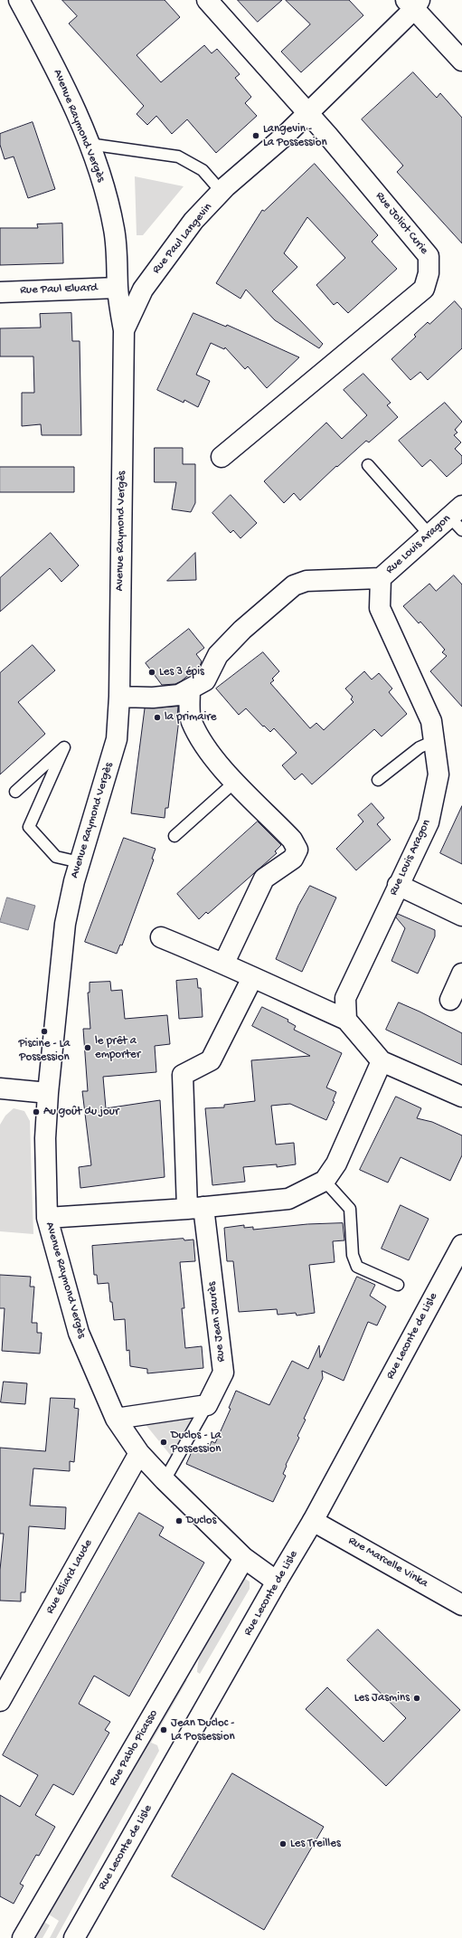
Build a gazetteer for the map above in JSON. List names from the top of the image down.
{
  "streets": {
    "street": [
      "Avenue Raymond Vergès",
      "Rue Joliot Curie",
      "Rue Paul Langevin",
      "Rue Paul Eluard",
      "Rue Louis Aragon",
      "Rue Jean Jaurès",
      "Rue Leconte de Lisle",
      "Rue Marcelle Vinka",
      "Rue Éliard Laude",
      "Rue Pablo Picasso"
    ]
  },
  "crossings": [
    ["Avenue Raymond Vergès", "Rue Paul Langevin"],
    ["Avenue Raymond Vergès", "Rue Paul Eluard"],
    ["Avenue Raymond Vergès", "Rue Leconte de Lisle"],
    ["Avenue Raymond Vergès", "Rue Éliard Laude"],
    ["Avenue Raymond Vergès", "Rue Pablo Picasso"],
    ["Rue Joliot Curie", "Rue Paul Langevin"],
    ["Rue Leconte de Lisle", "Rue Marcelle Vinka"]
  ],
  "places": [
    "Langevin - La Possession",
    "Les 3 épis",
    "la primaire",
    "Piscine - La Possession",
    "le prêt a emporter",
    "Au goût du jour",
    "Duclos - La Possession",
    "Duclos",
    "Les Jasmins",
    "Jean Ducloc - La Possession",
    "Les Treilles"
  ]
}
